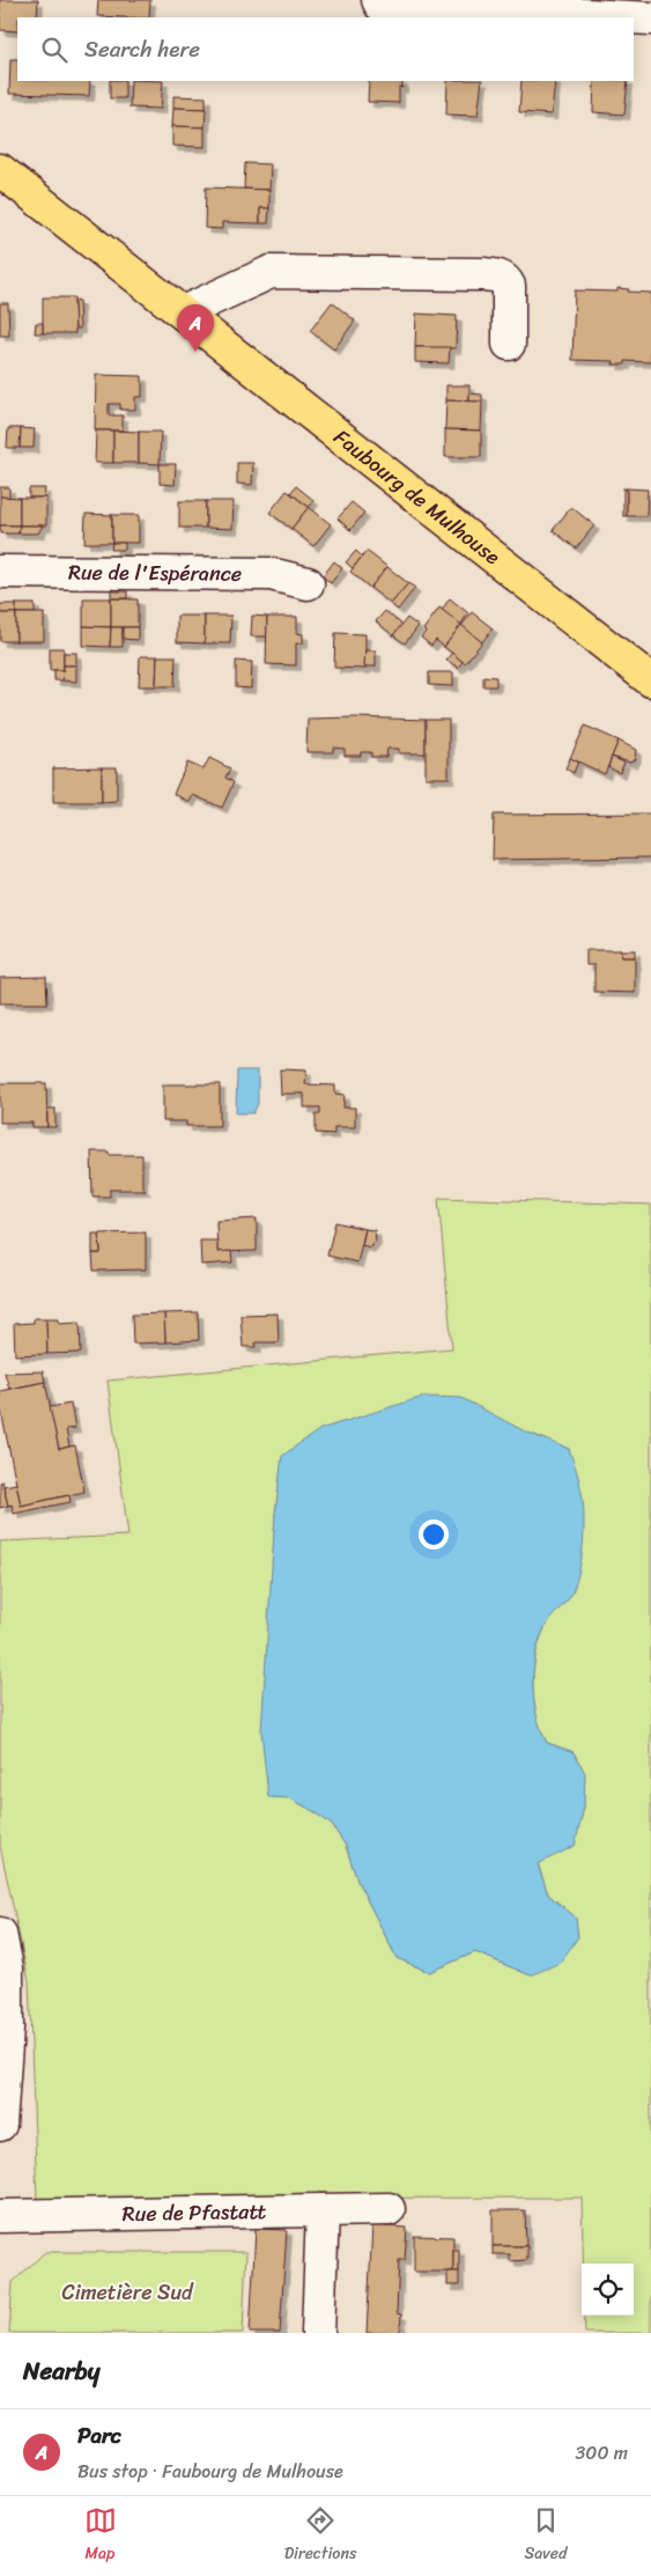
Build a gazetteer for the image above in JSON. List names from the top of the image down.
{
  "streets": {
    "main road": ["Faubourg de Mulhouse"],
    "street": ["Rue de l'Espérance", "Rue de Pfastatt"]
  },
  "parks": ["Cimetière Sud"],
  "page": {
    "search": "Search here",
    "pins": "A",
    "heading": "Nearby",
    "list": [
      {
        "mark": "A",
        "name": "Parc",
        "note": "Bus stop · Faubourg de Mulhouse",
        "value": "300 m"
      }
    ],
    "nav": ["Map", "Directions", "Saved"]
  }
}
